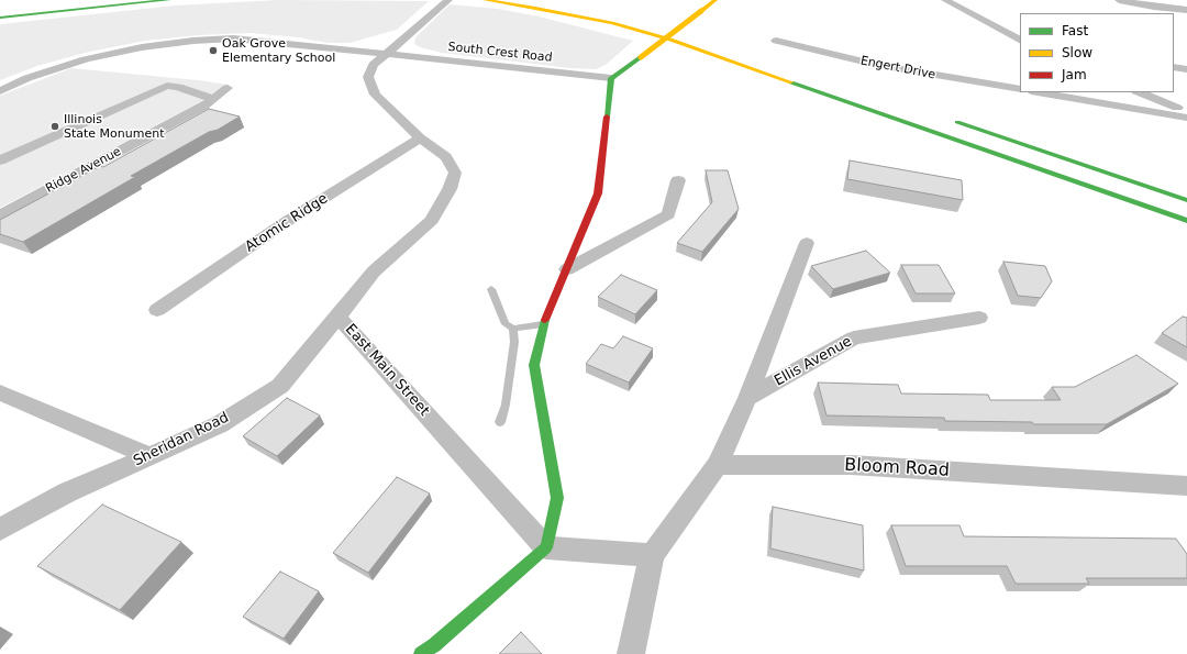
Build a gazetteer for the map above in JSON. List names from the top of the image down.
{
  "streets": {
    "street": [
      "South Crest Road",
      "Engert Drive",
      "Ridge Avenue",
      "Atomic Ridge",
      "Ellis Avenue",
      "East Main Street",
      "Sheridan Road",
      "Bloom Road"
    ]
  },
  "crossings": [
    ["South Crest Road", "East Main Street"],
    ["Atomic Ridge", "East Main Street"],
    ["East Main Street", "Sheridan Road"]
  ],
  "places": ["Oak Grove Elementary School", "Illinois State Monument"],
  "legend": ["Fast", "Slow", "Jam"]
}
